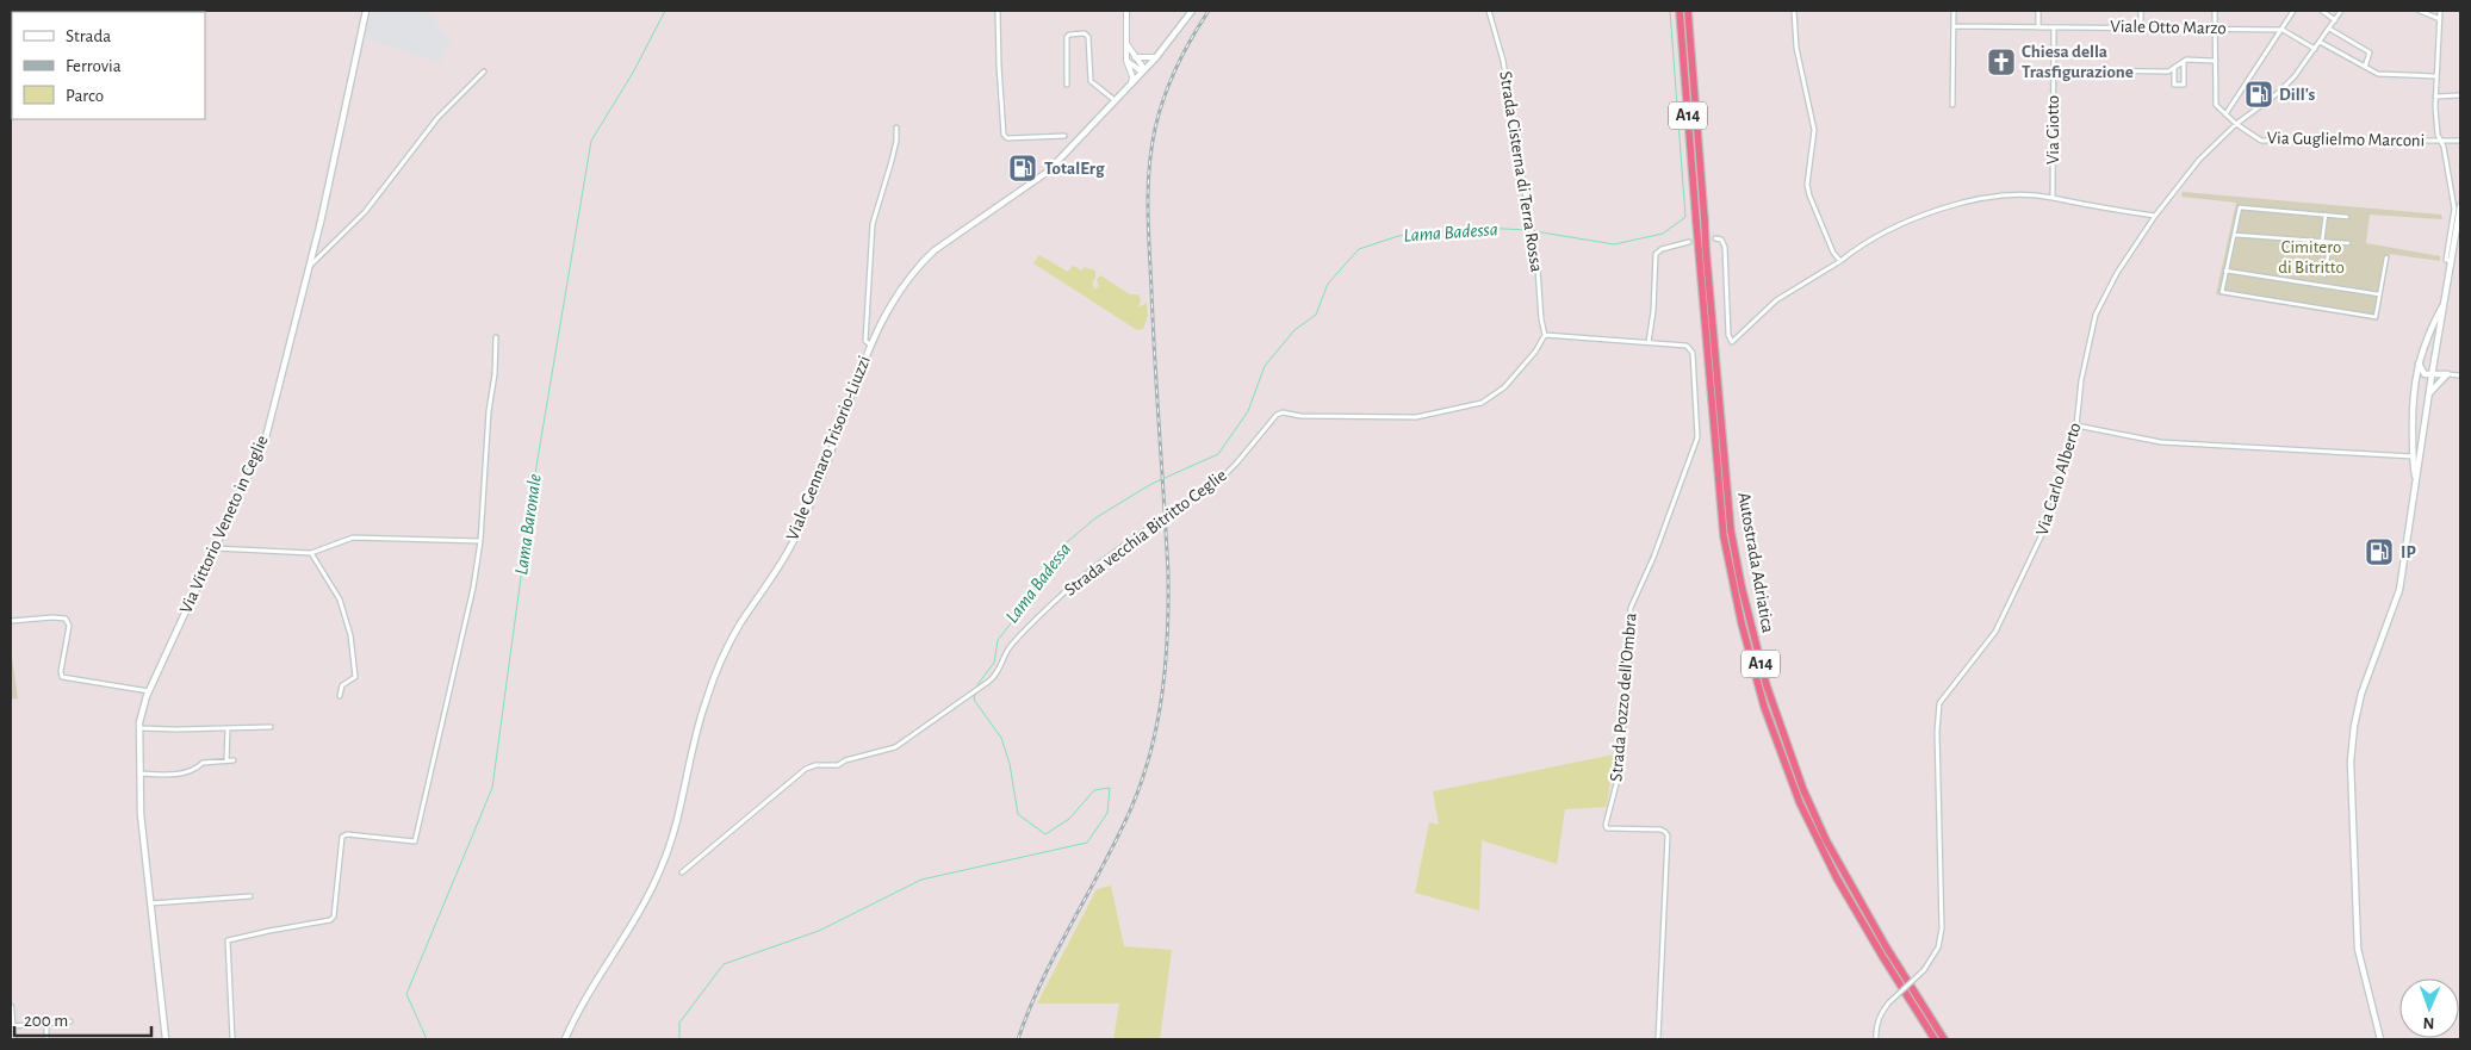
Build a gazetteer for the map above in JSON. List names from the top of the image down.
{
  "streets": {
    "highway": ["A14", "Autostrada Adriatica"],
    "main road": ["Viale Gennaro Trisorio-Liuzzi", "Via Vittorio Veneto in Ceglie"],
    "street": [
      "Viale Otto Marzo",
      "Via Giotto",
      "Via Guglielmo Marconi",
      "Strada Cisterna di Terra Rossa",
      "Via Carlo Alberto",
      "Strada vecchia Bitritto Ceglie",
      "Strada Pozzo dell'Ombra"
    ]
  },
  "crossings": [
    ["Viale Otto Marzo", "Via Giotto"],
    ["Via Guglielmo Marconi", "Via Carlo Alberto"],
    ["Strada Cisterna di Terra Rossa", "Strada vecchia Bitritto Ceglie"],
    ["Strada Cisterna di Terra Rossa", "Strada Pozzo dell'Ombra"],
    ["Strada vecchia Bitritto Ceglie", "Strada Pozzo dell'Ombra"]
  ],
  "water": ["Lama Badessa", "Lama Baronale"],
  "parks": ["Cimitero di Bitritto"],
  "places": {
    "church": ["Chiesa della Trasfigurazione"],
    "fuel station": ["Dill's", "TotalErg", "IP"]
  },
  "legend": ["Strada", "Ferrovia", "Parco"],
  "scale_bar": "200 m",
  "north": "bottom"
}
